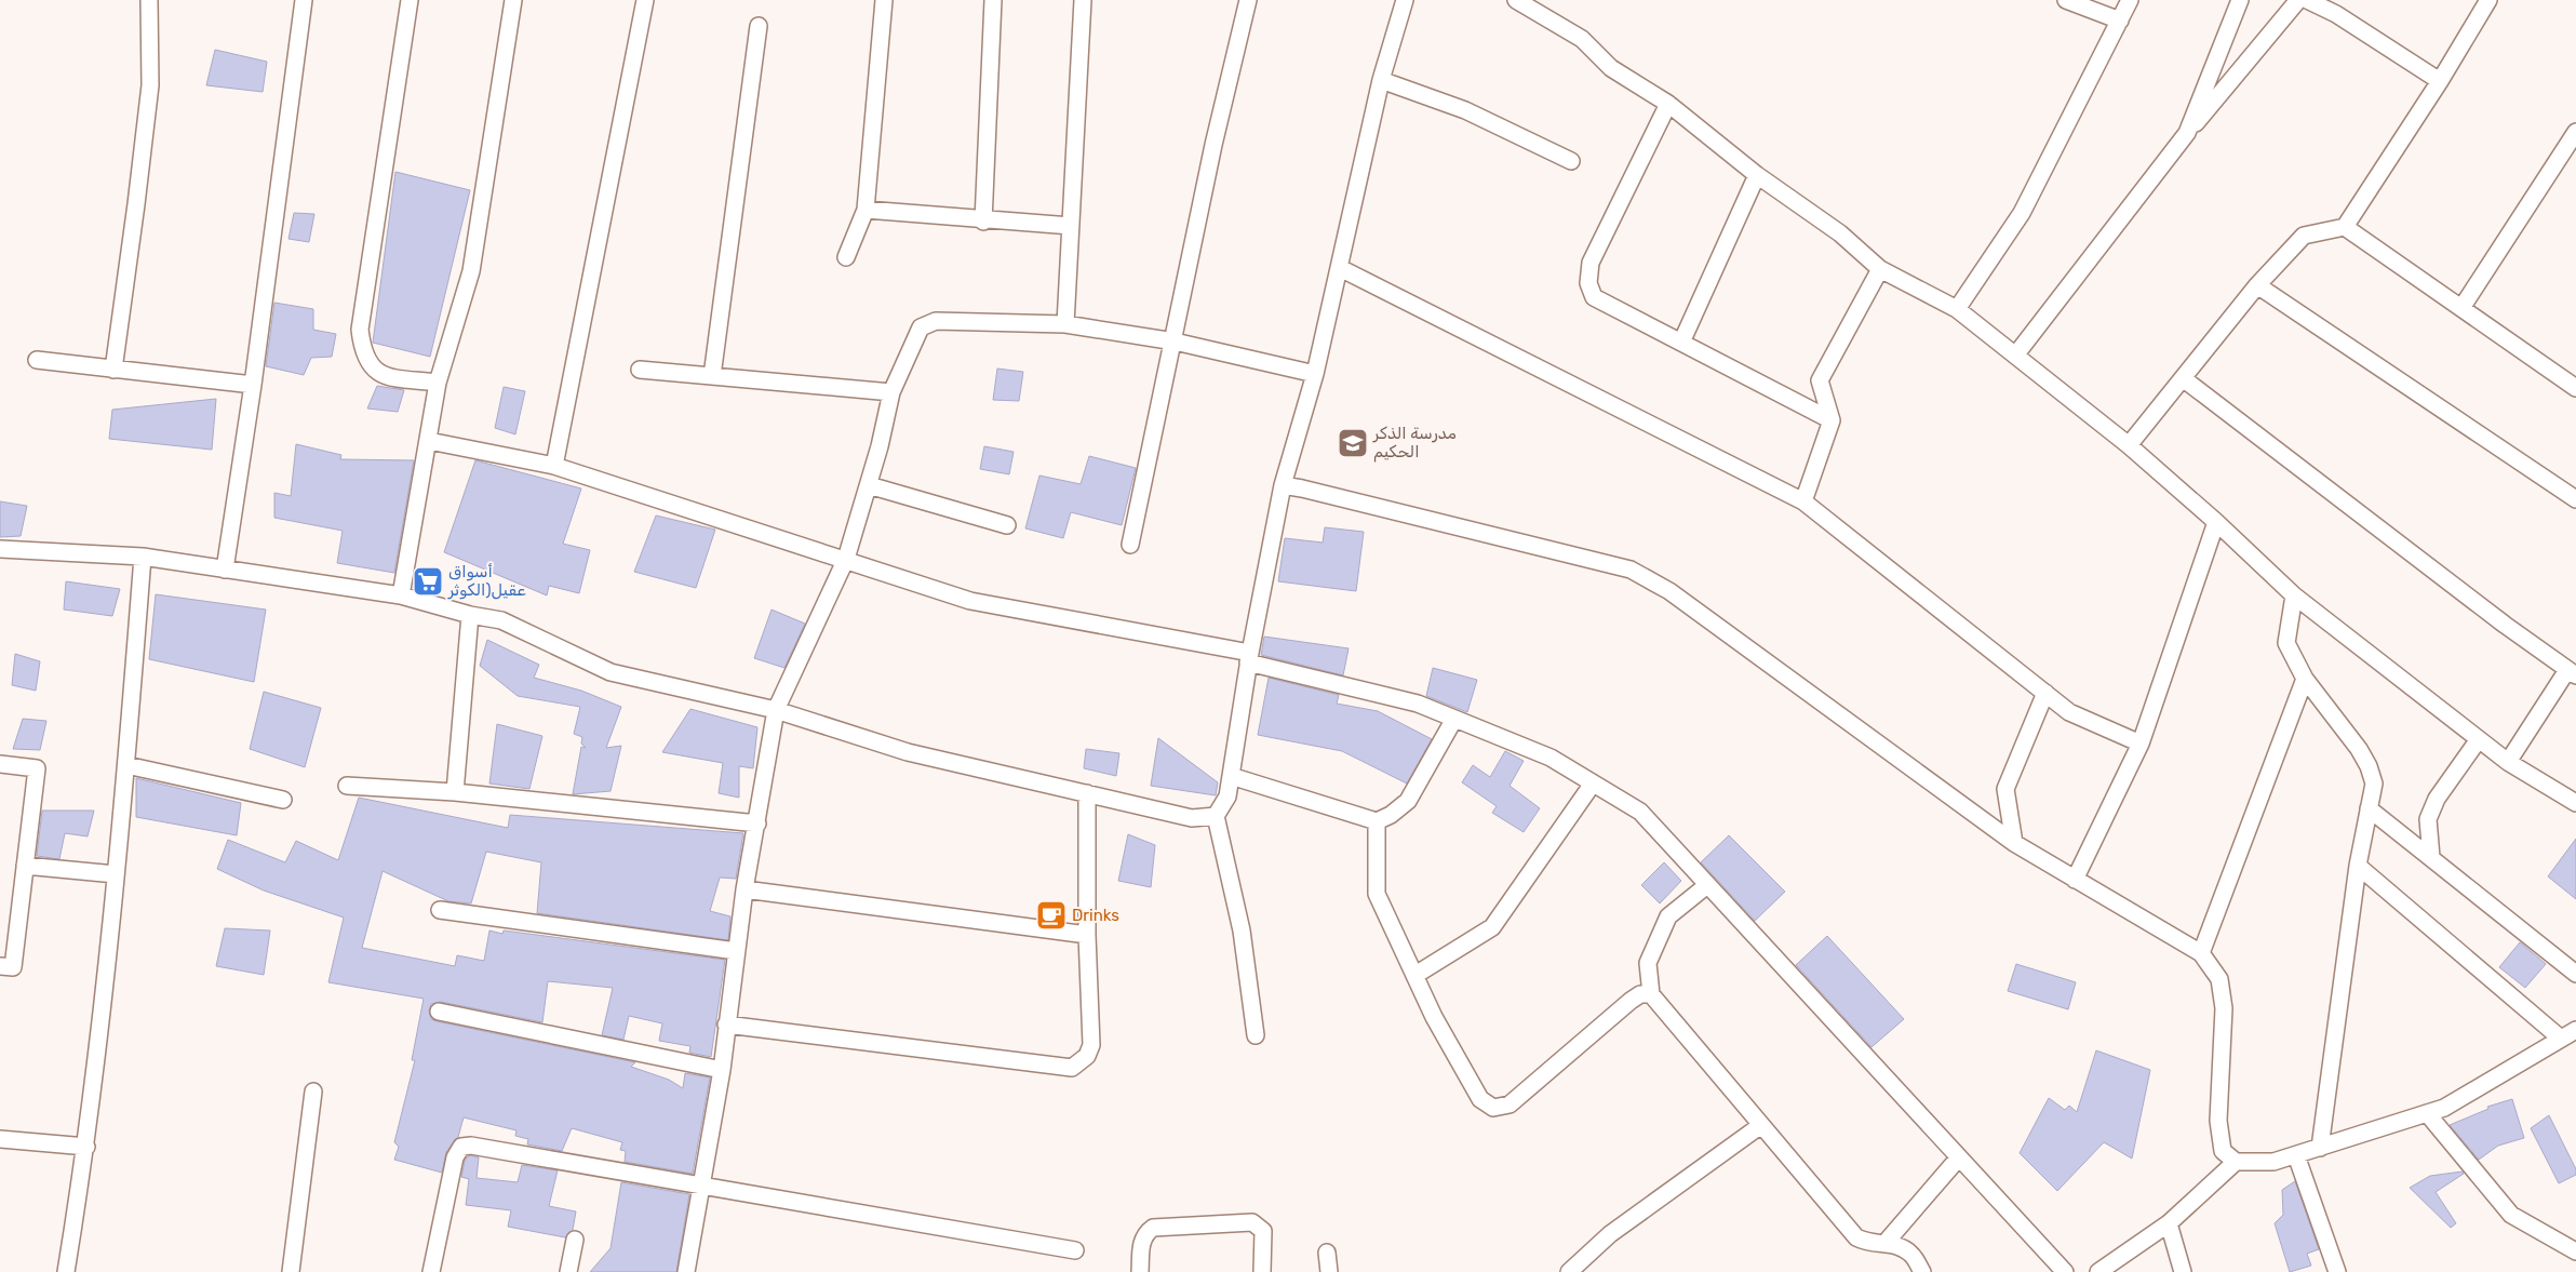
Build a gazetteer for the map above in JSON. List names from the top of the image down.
{
  "places": {
    "school or university": ["مدرسة الذكر الحكيم"],
    "supermarket": ["أسواق عقيل(الكوثر"],
    "cafe": ["Drinks"]
  }
}
